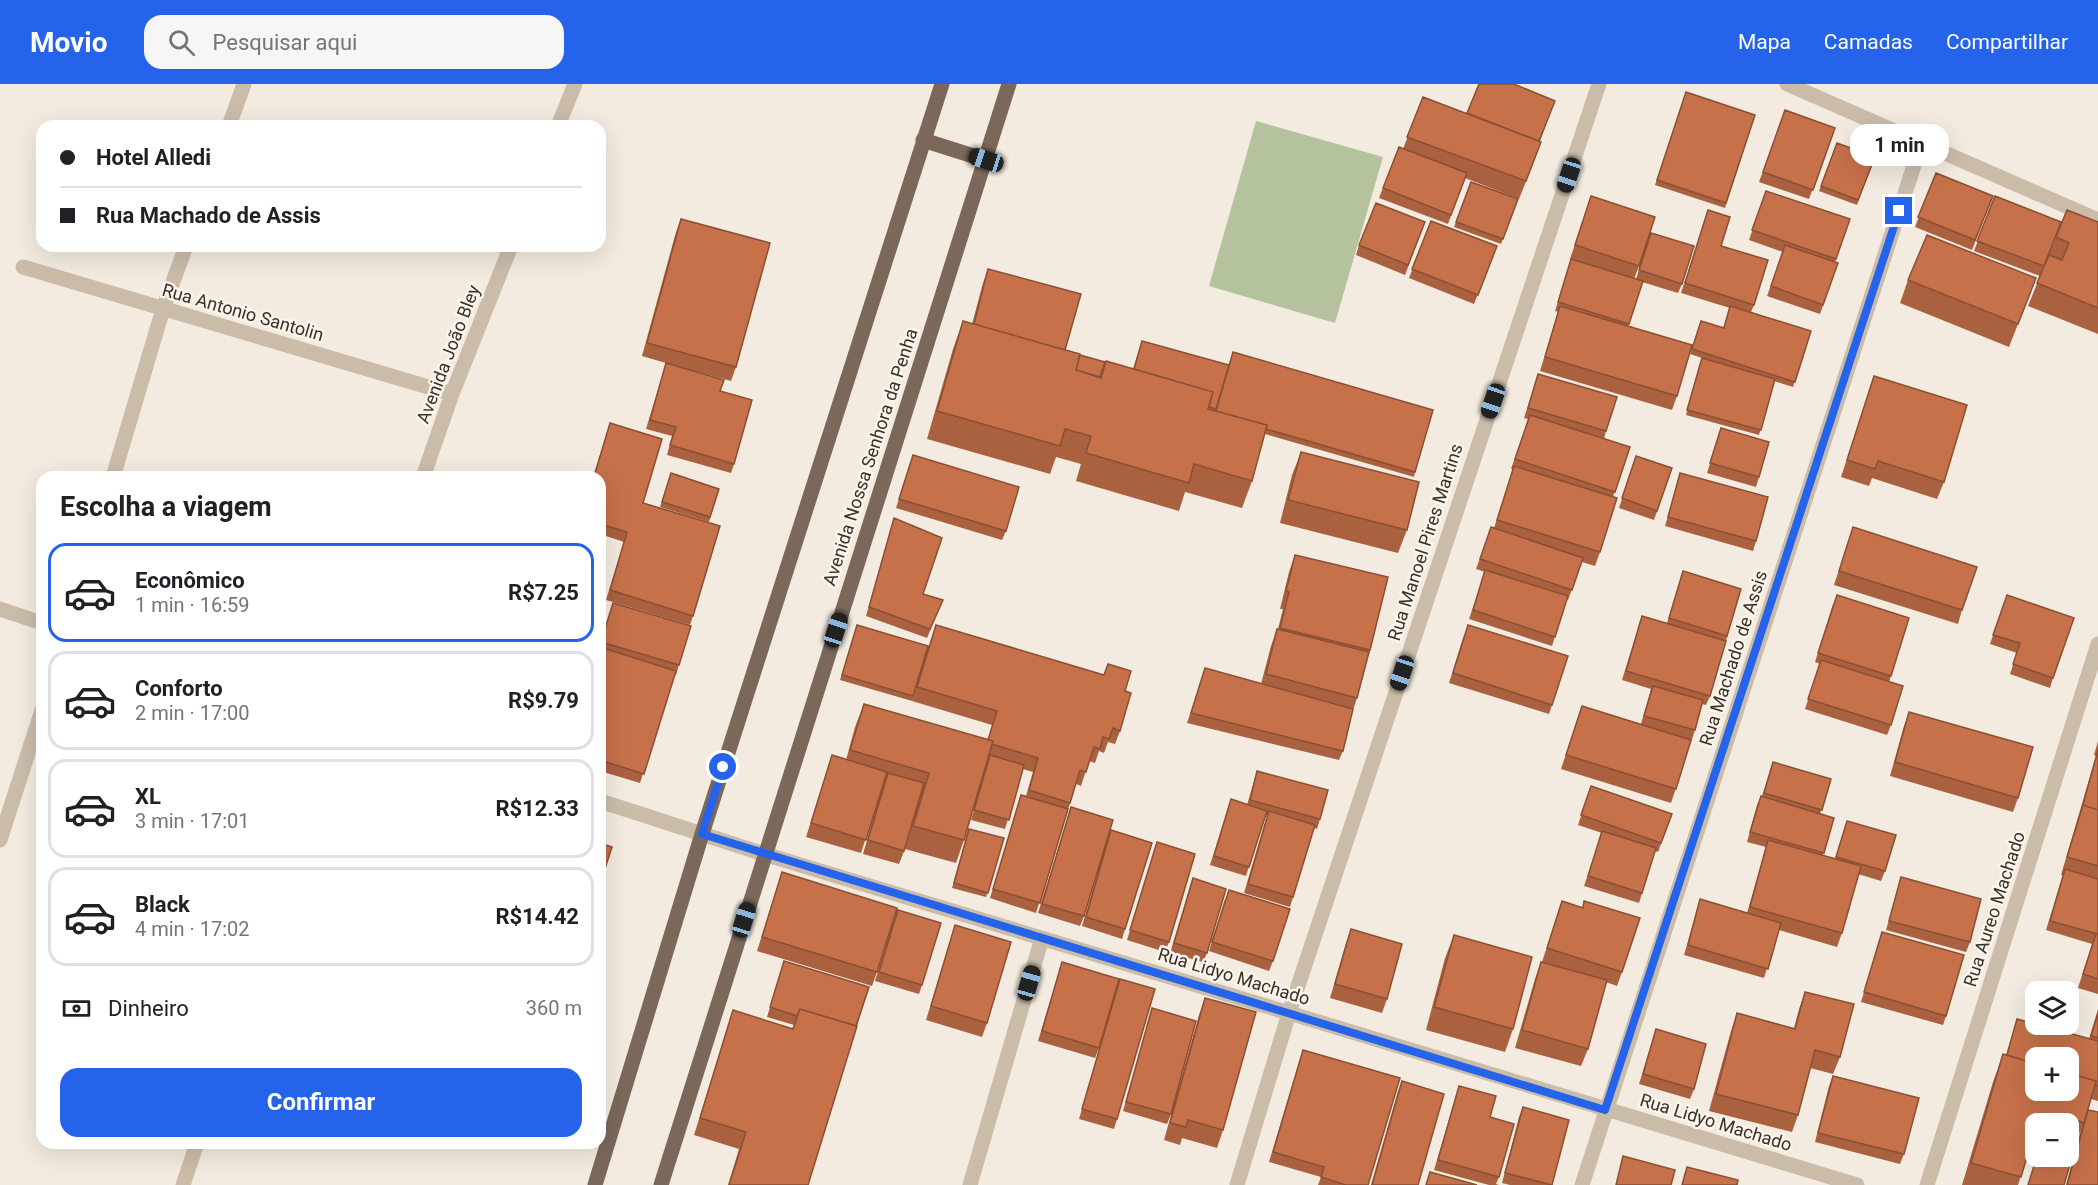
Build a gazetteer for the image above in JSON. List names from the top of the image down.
{
  "streets": {
    "main road": ["Avenida Nossa Senhora da Penha"],
    "street": [
      "Rua Antonio Santolin",
      "Avenida João Bley",
      "Rua Manoel Pires Martins",
      "Rua Machado de Assis",
      "Rua Aureo Machado",
      "Rua Lidyo Machado"
    ]
  },
  "crossings": [
    ["Rua Antonio Santolin", "Avenida João Bley"],
    ["Avenida Nossa Senhora da Penha", "Rua Lidyo Machado"],
    ["Rua Manoel Pires Martins", "Rua Lidyo Machado"],
    ["Rua Machado de Assis", "Rua Lidyo Machado"]
  ],
  "page": {
    "header": "Movio",
    "search": "Pesquisar aqui",
    "nav": ["Mapa", "Camadas", "Compartilhar"],
    "banner": ["Hotel Alledi", "Rua Machado de Assis"],
    "bubble": "1 min",
    "heading": "Escolha a viagem",
    "list": [
      {
        "name": "Econômico",
        "note": "1 min · 16:59",
        "value": "R$7.25"
      },
      {
        "name": "Conforto",
        "note": "2 min · 17:00",
        "value": "R$9.79"
      },
      {
        "name": "XL",
        "note": "3 min · 17:01",
        "value": "R$12.33"
      },
      {
        "name": "Black",
        "note": "4 min · 17:02",
        "value": "R$14.42"
      }
    ],
    "pay": ["Dinheiro", "360 m"],
    "map_buttons": ["+", "−"],
    "buttons": "Confirmar"
  }
}
